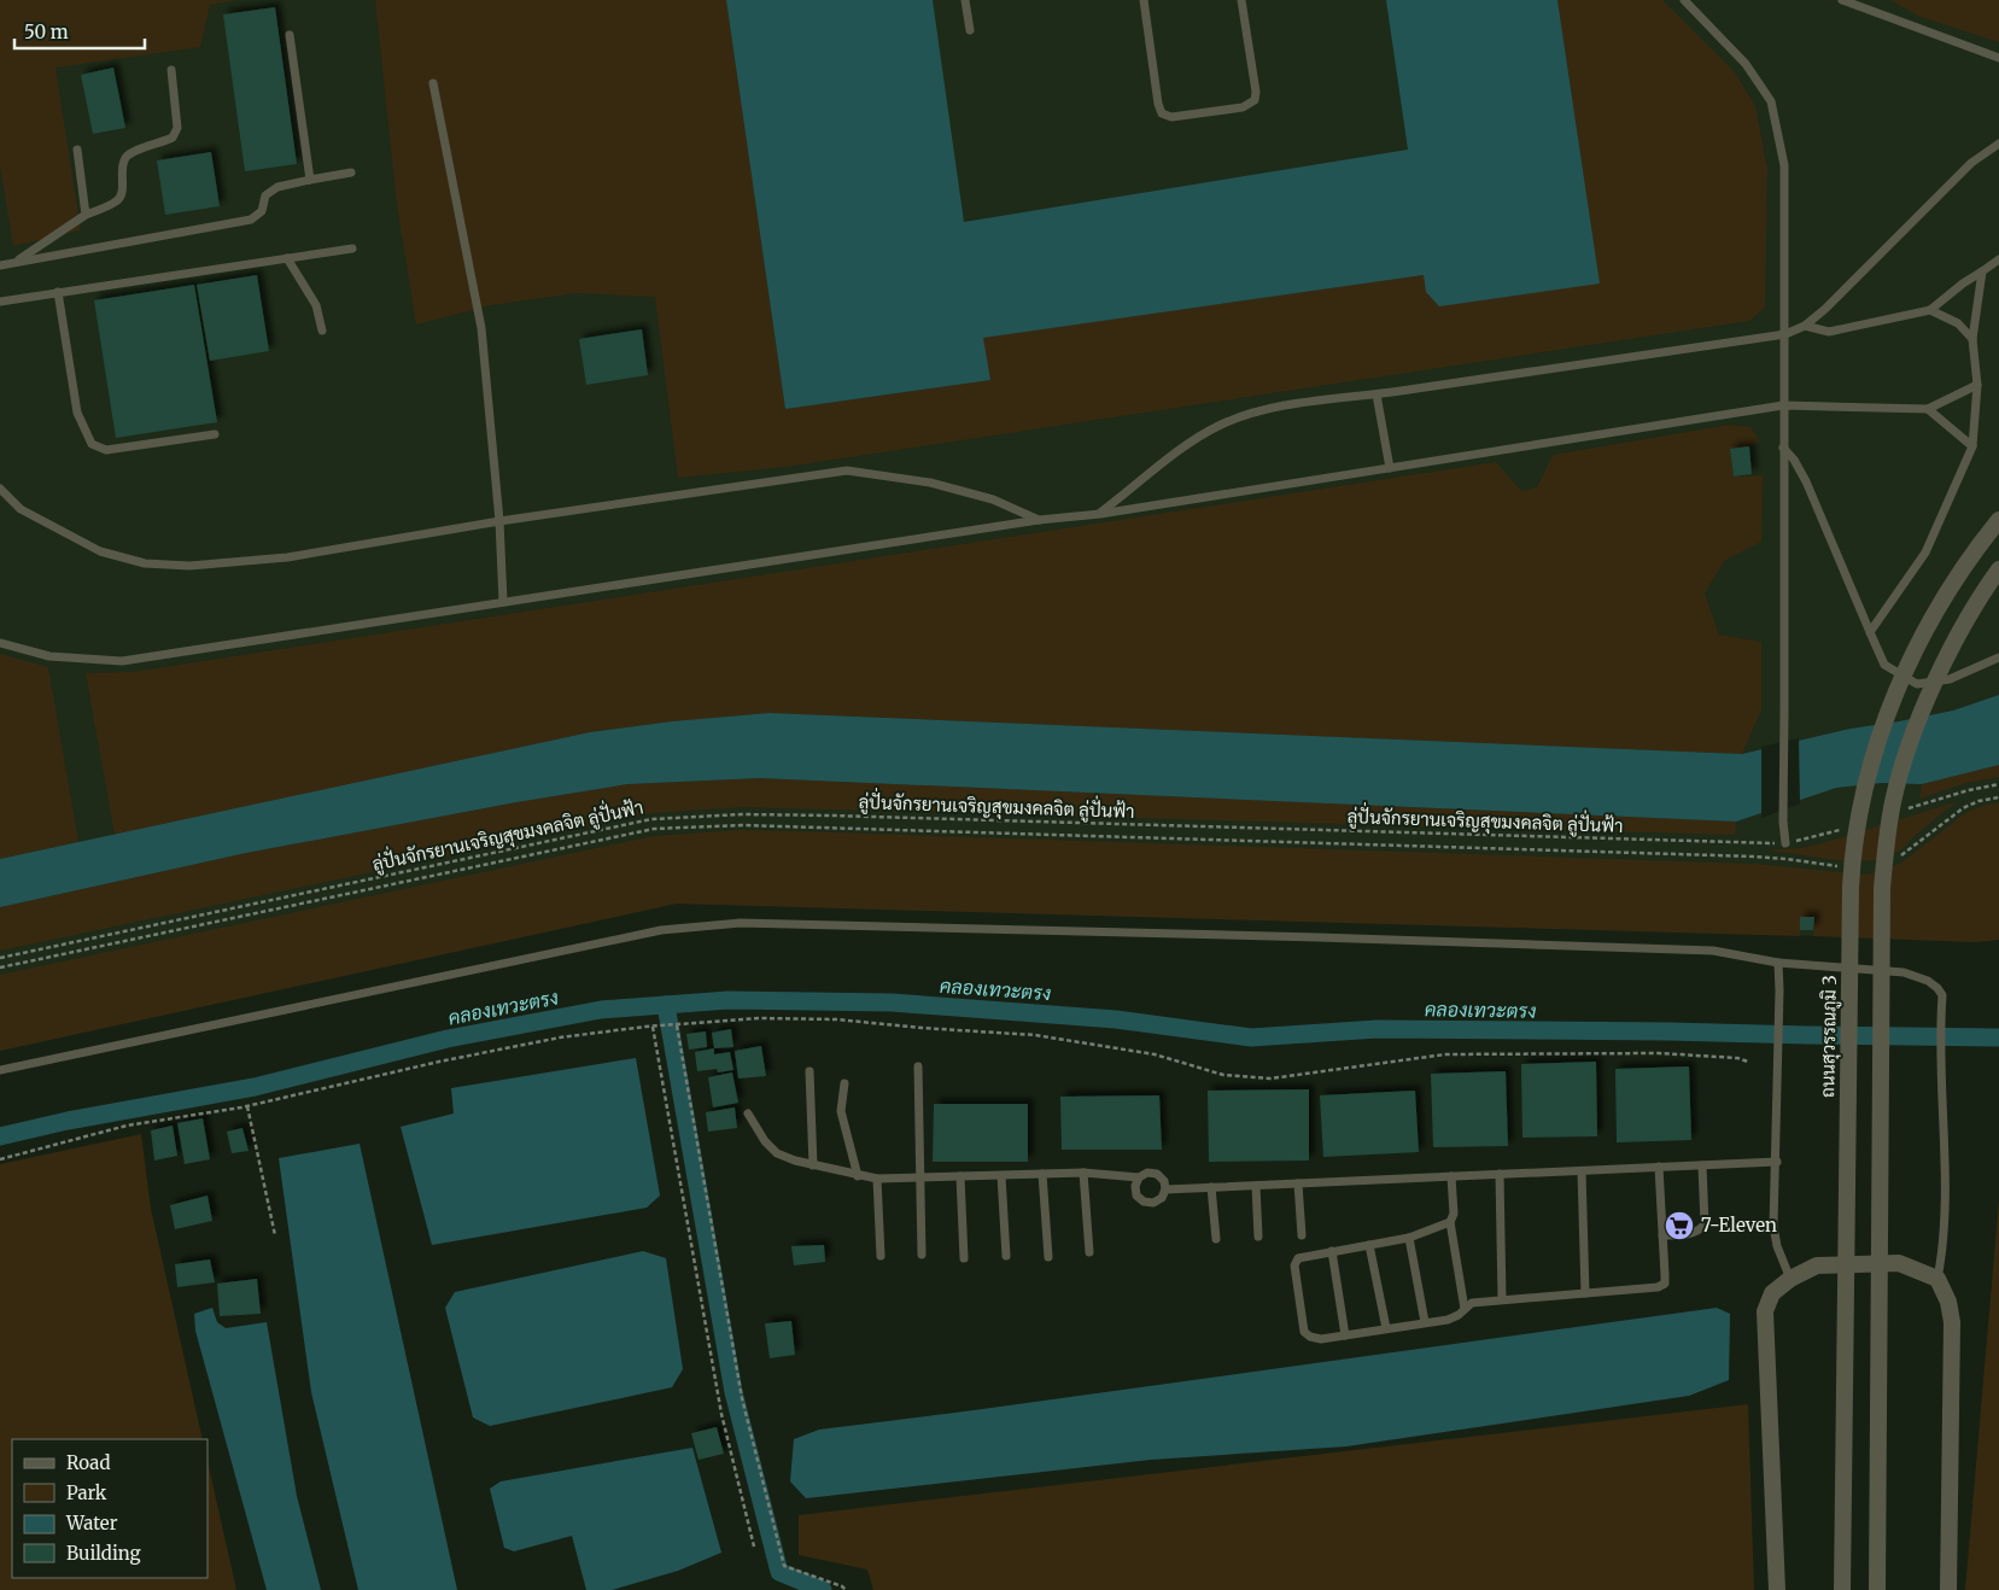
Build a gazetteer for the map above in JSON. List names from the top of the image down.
{
  "streets": {
    "street": ["ถนนสุวรรณภูมิ 3"],
    "path": ["ลู่ปั่นจักรยานเจริญสุขมงคลจิต ลู่ปั่นฟ้า"]
  },
  "water": ["คลองเทวะตรง"],
  "places": {
    "supermarket": ["7-Eleven"]
  },
  "legend": [
    "Road",
    "Park",
    "Water",
    "Building"
  ],
  "scale_bar": "50 m"
}
